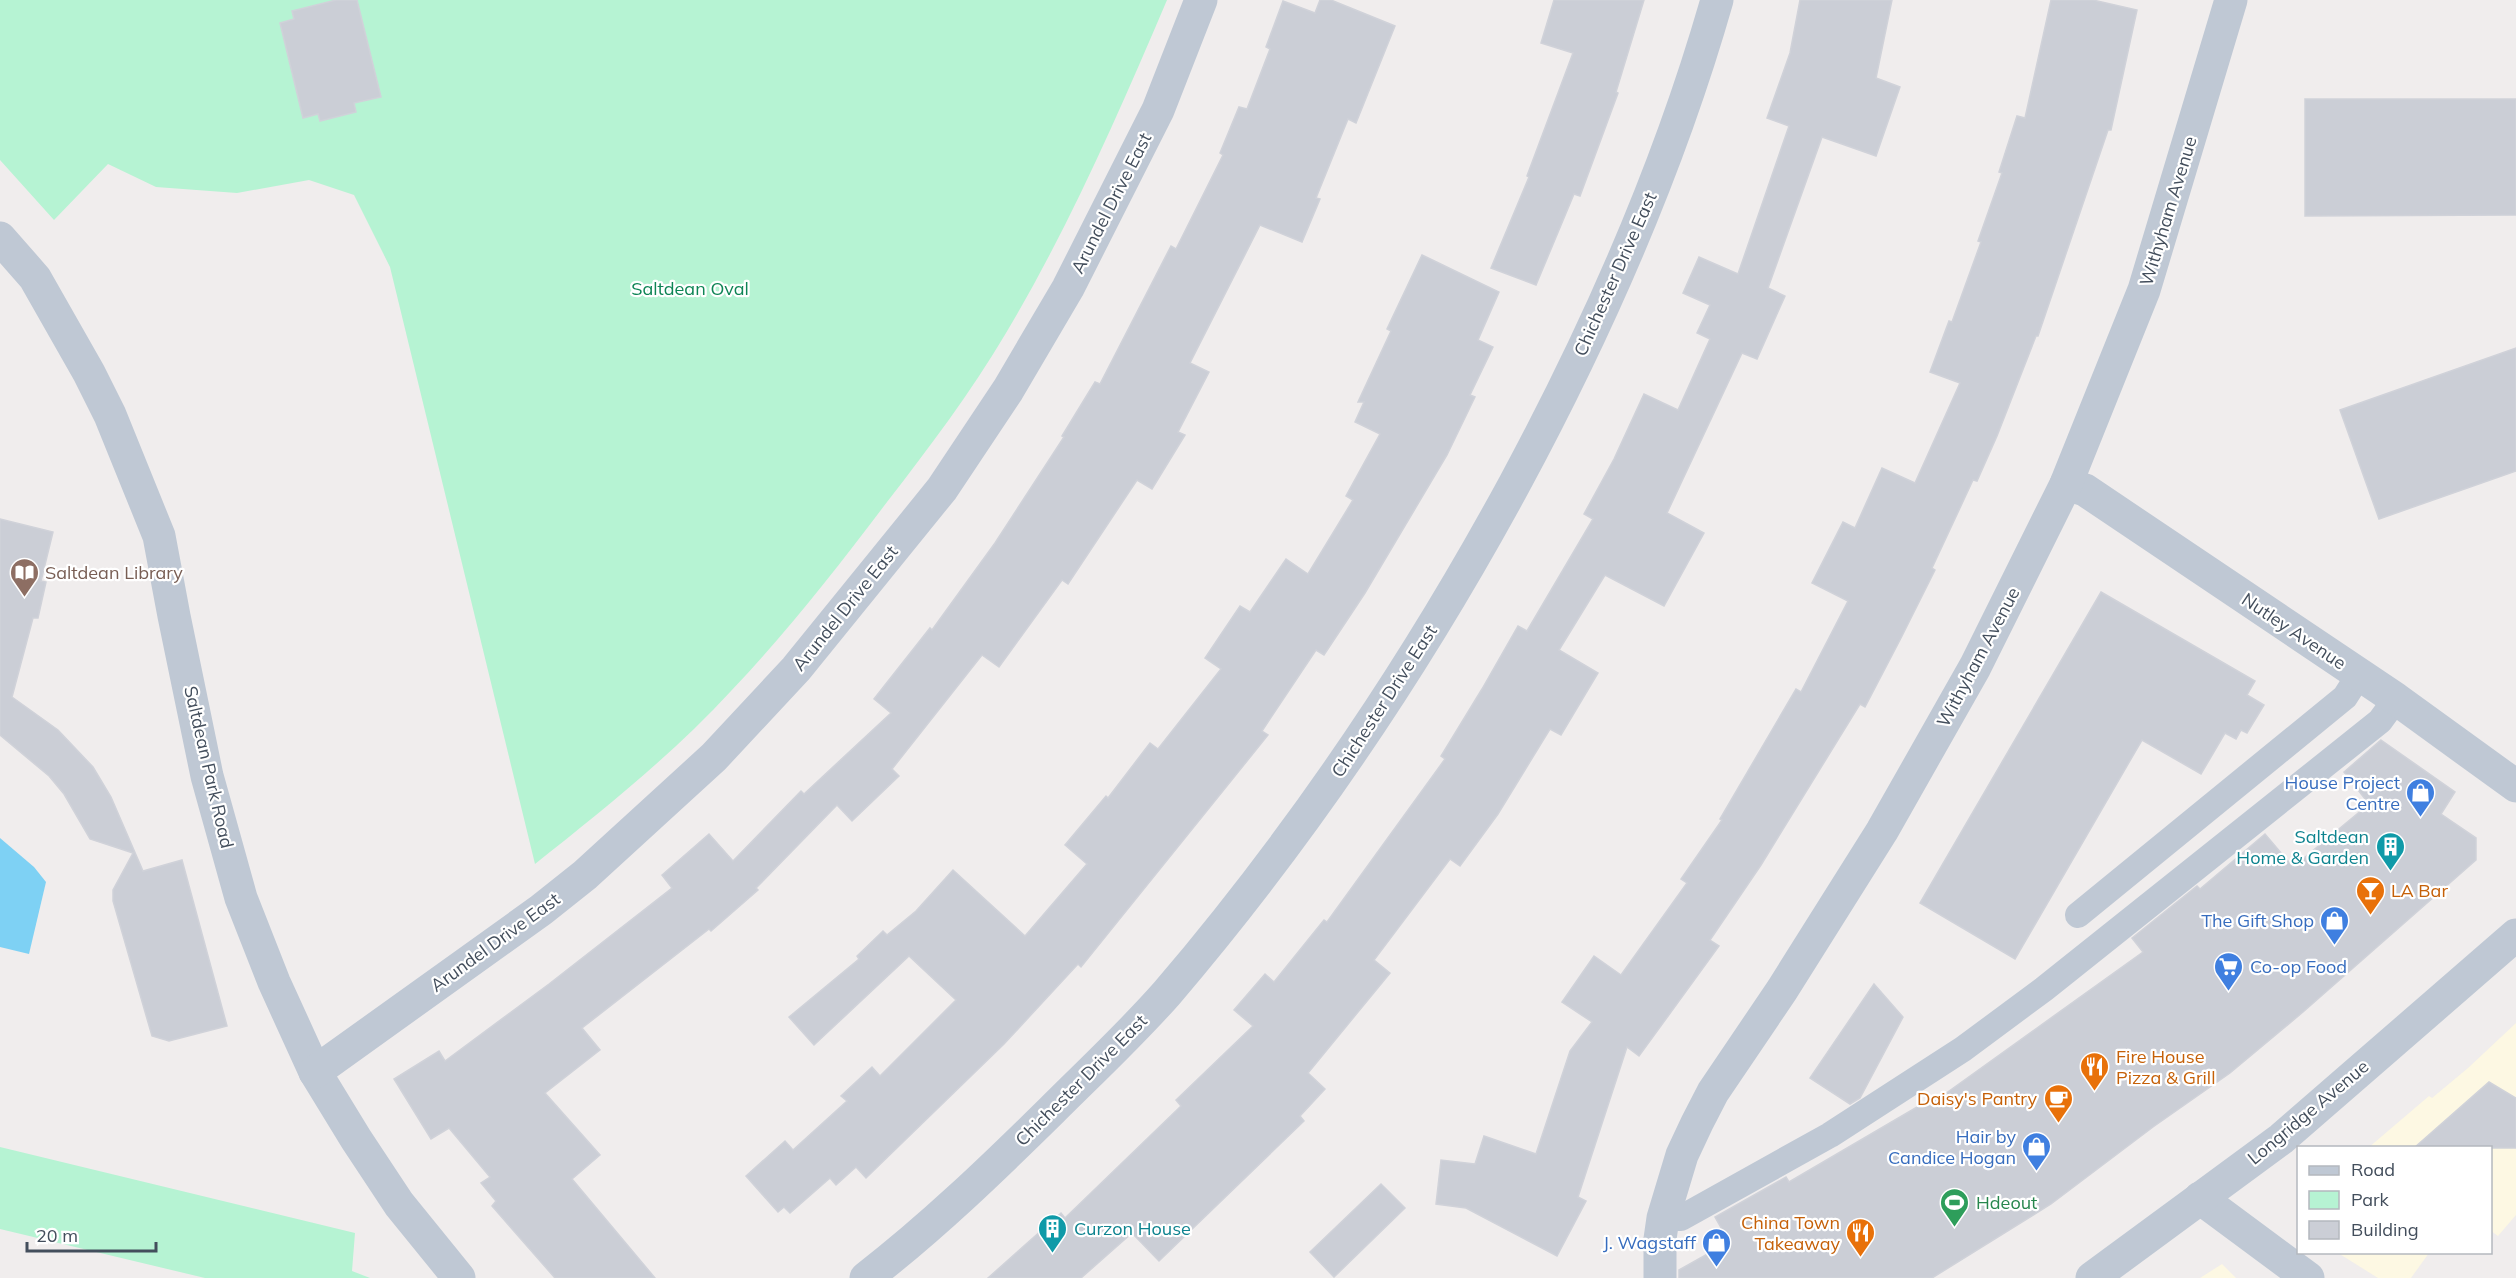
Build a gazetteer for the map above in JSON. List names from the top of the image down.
{
  "streets": {
    "street": [
      "Arundel Drive East",
      "Withyham Avenue",
      "Chichester Drive East",
      "Nutley Avenue",
      "Saltdean Park Road",
      "Longridge Avenue"
    ]
  },
  "crossings": [
    ["Arundel Drive East", "Saltdean Park Road"],
    ["Withyham Avenue", "Nutley Avenue"]
  ],
  "parks": ["Saltdean Oval"],
  "places": {
    "library": ["Saltdean Library"],
    "shop": [
      "House Project Centre",
      "The Gift Shop",
      "Hair by Candice Hogan",
      "J. Wagstaff"
    ],
    "building": ["Saltdean Home & Garden", "Curzon House"],
    "bar": ["LA Bar"],
    "supermarket": ["Co-op Food"],
    "restaurant": ["Fire House Pizza & Grill", "China Town Takeaway"],
    "cafe": ["Daisy's Pantry"],
    "sports": ["Hdeout"]
  },
  "legend": ["Road", "Park", "Building"],
  "scale_bar": "20 m"
}
